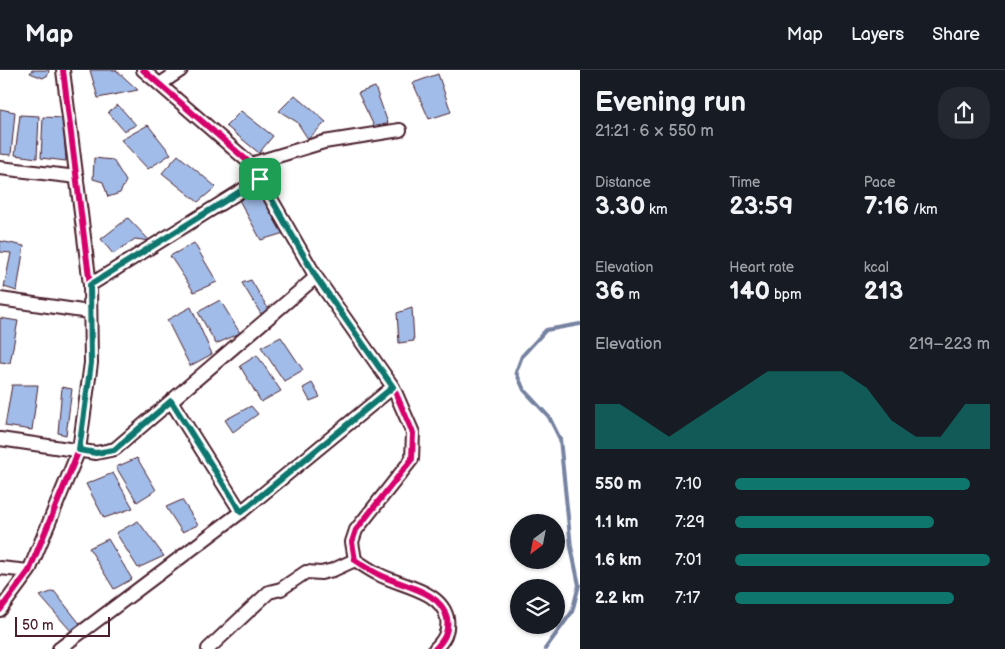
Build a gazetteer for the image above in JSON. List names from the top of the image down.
{
  "scale_bar": "50 m",
  "north": "bottom left",
  "page": {
    "header": "Map",
    "nav": ["Map", "Layers", "Share"],
    "heading": ["Evening run", "21:21 · 6 × 550 m"],
    "stats": [
      ["Distance", "3.30 km"],
      ["Time", "23:59"],
      ["Pace", "7:16 /km"],
      ["Elevation", "36 m"],
      ["Heart rate", "140 bpm"],
      ["kcal", "213"]
    ],
    "chart": ["Elevation", "219–223 m"],
    "list": [
      {
        "name": "550 m",
        "note": "7:10"
      },
      {
        "name": "1.1 km",
        "note": "7:29"
      },
      {
        "name": "1.6 km",
        "note": "7:01"
      },
      {
        "name": "2.2 km",
        "note": "7:17"
      }
    ],
    "scale": "50 m"
  }
}
